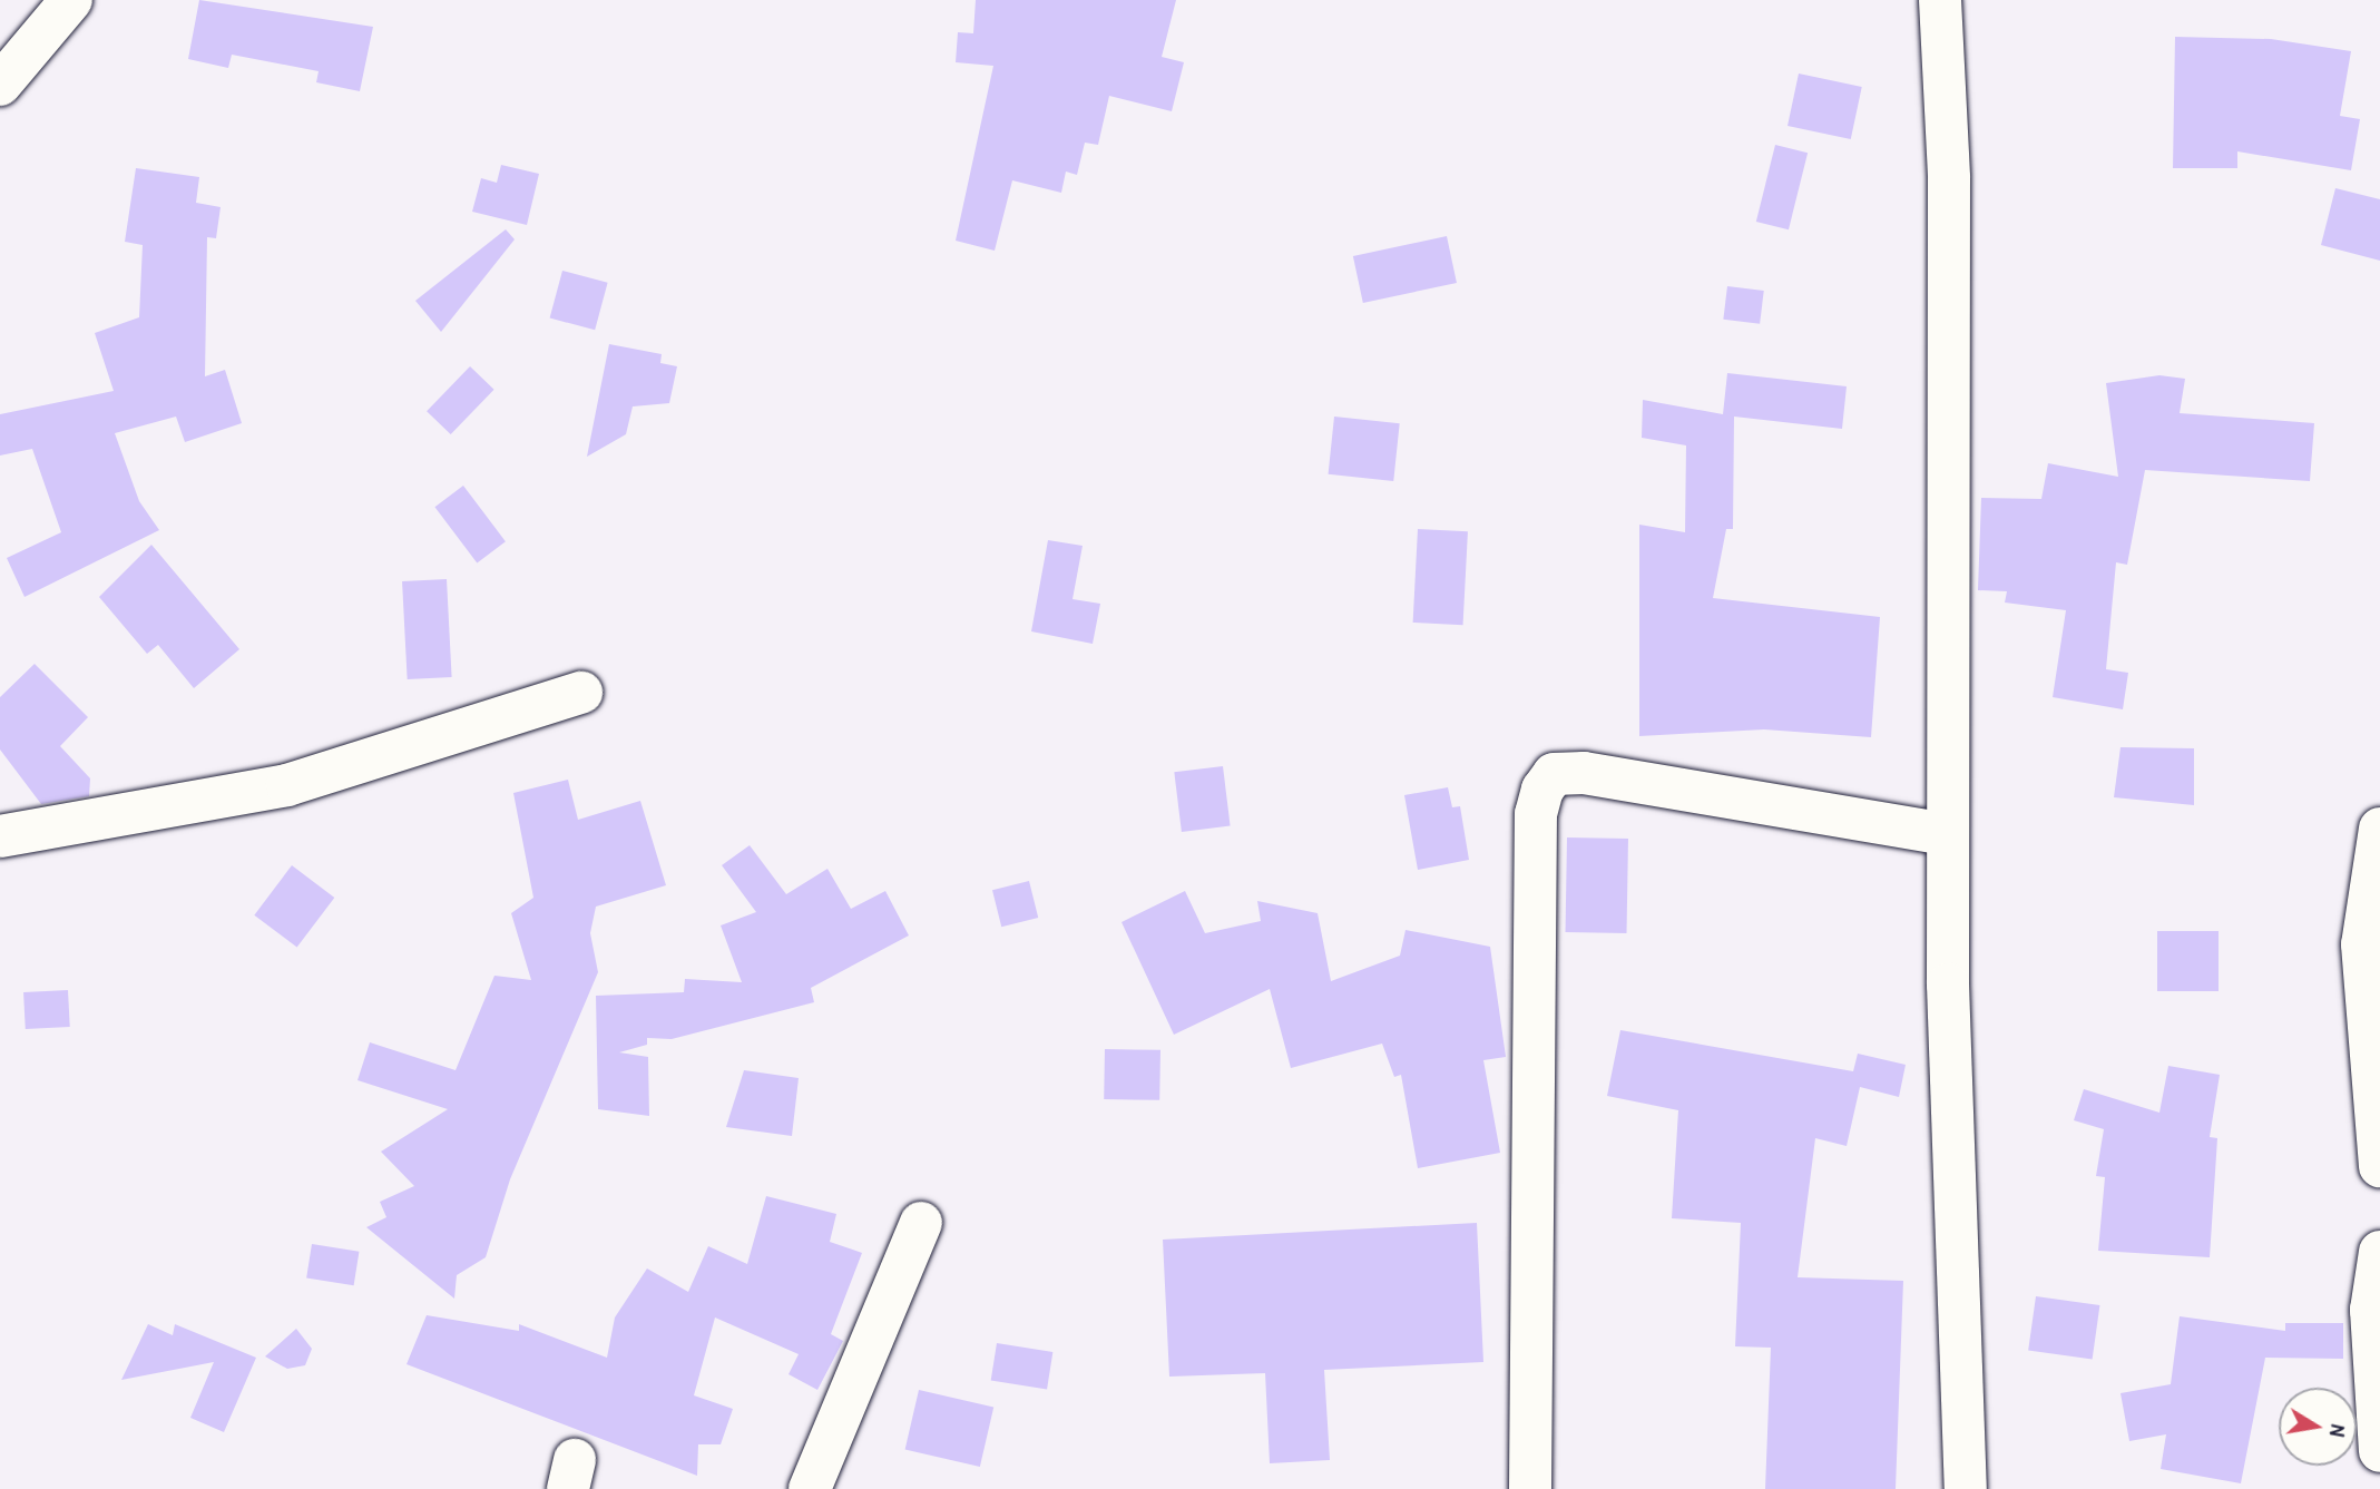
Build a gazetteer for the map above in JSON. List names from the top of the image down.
{
  "north": "right"
}
